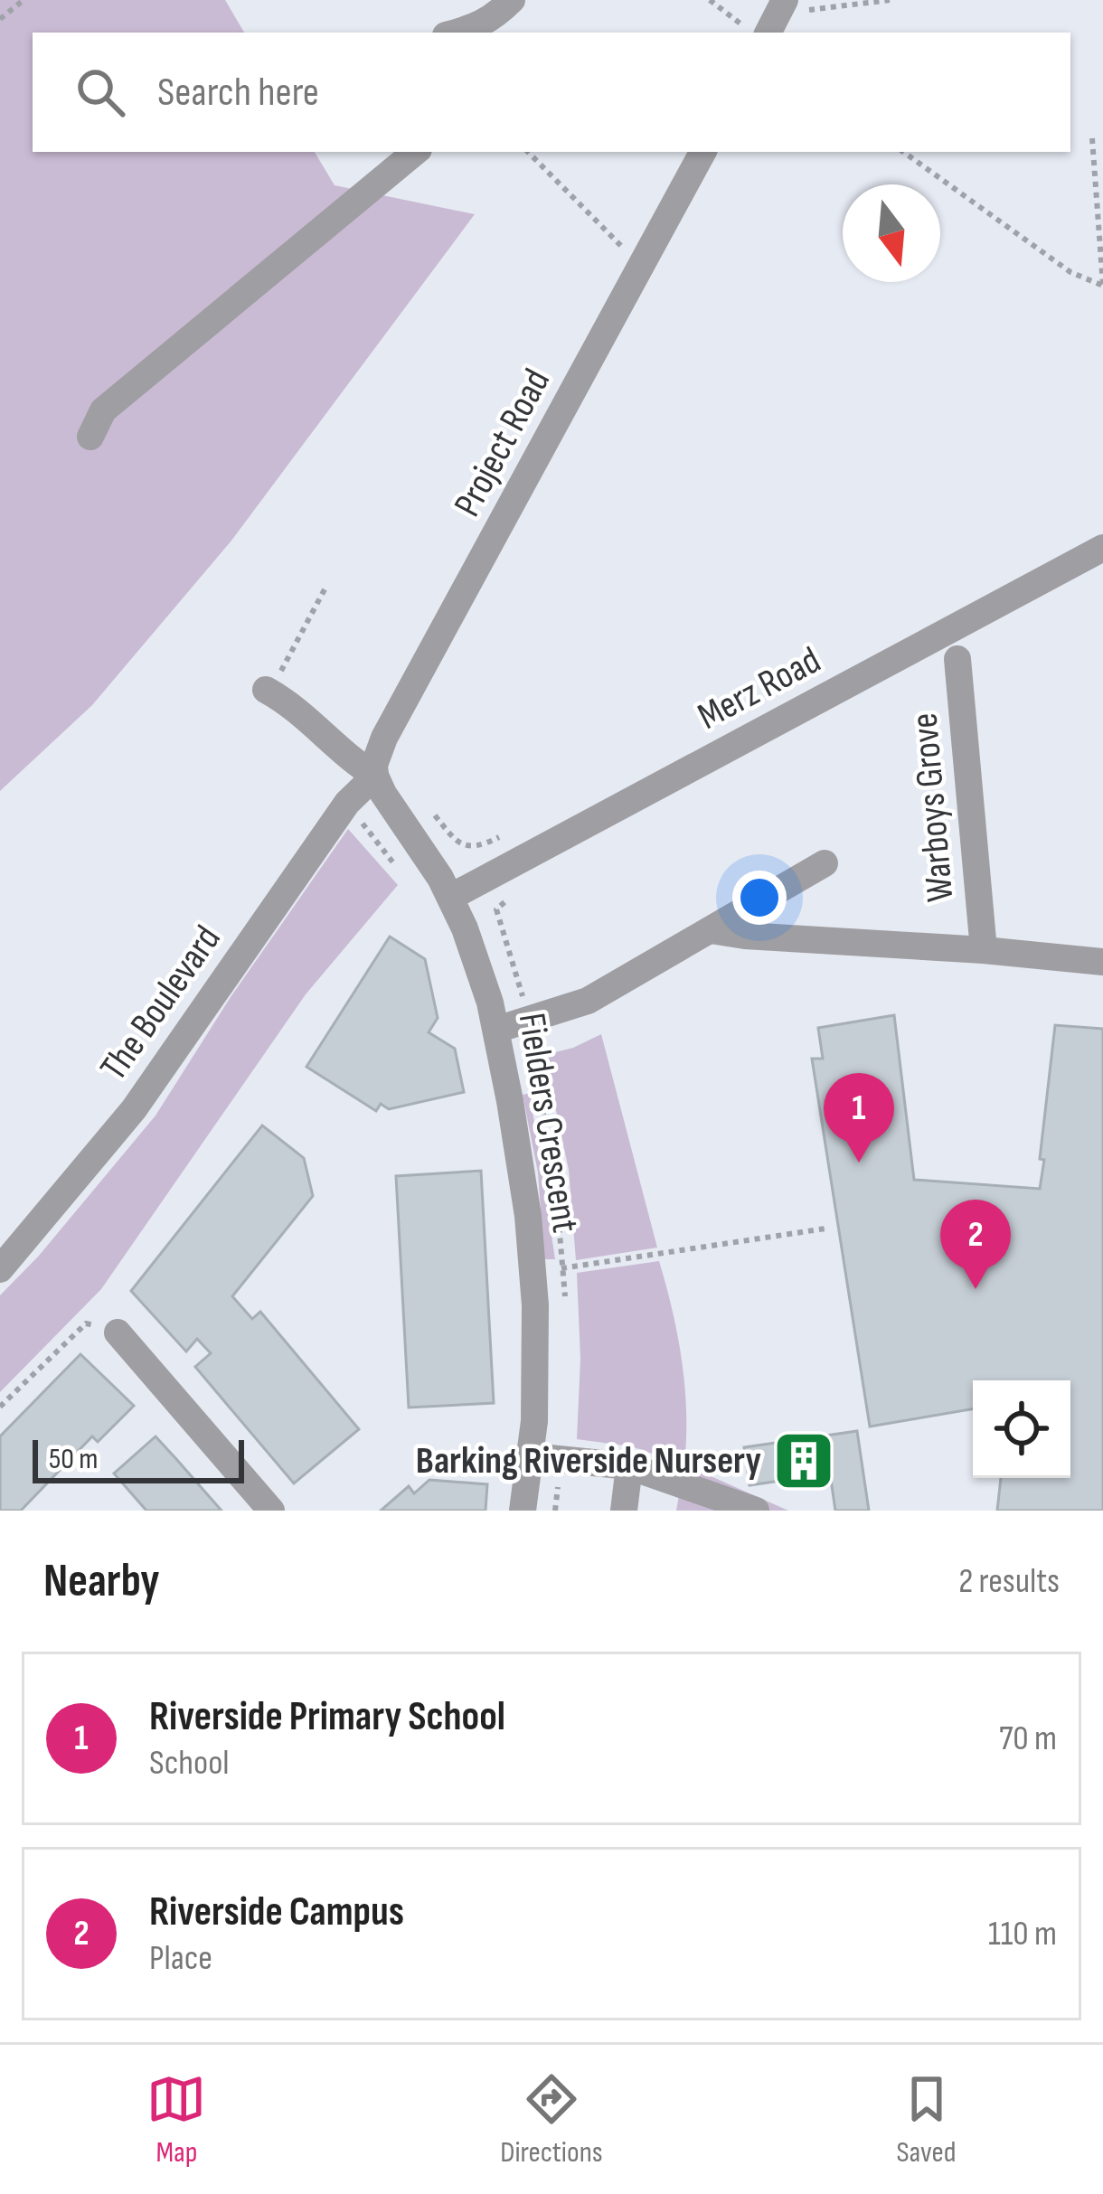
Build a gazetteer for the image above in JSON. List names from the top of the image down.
{
  "streets": {
    "street": [
      "Project Road",
      "Merz Road",
      "Warboys Grove",
      "The Boulevard",
      "Fielders Crescent"
    ]
  },
  "crossings": [
    ["Project Road", "The Boulevard"],
    ["Project Road", "Fielders Crescent"],
    ["Merz Road", "Fielders Crescent"],
    ["The Boulevard", "Fielders Crescent"]
  ],
  "places": {
    "building": ["Barking Riverside Nursery"]
  },
  "scale_bar": "50 m",
  "north": "bottom",
  "page": {
    "search": "Search here",
    "pins": ["1", "2"],
    "scale": "50 m",
    "heading": ["Nearby", "2 results"],
    "list": [
      {
        "mark": "1",
        "name": "Riverside Primary School",
        "note": "School",
        "value": "70 m"
      },
      {
        "mark": "2",
        "name": "Riverside Campus",
        "note": "Place",
        "value": "110 m"
      }
    ],
    "nav": ["Map", "Directions", "Saved"]
  }
}
